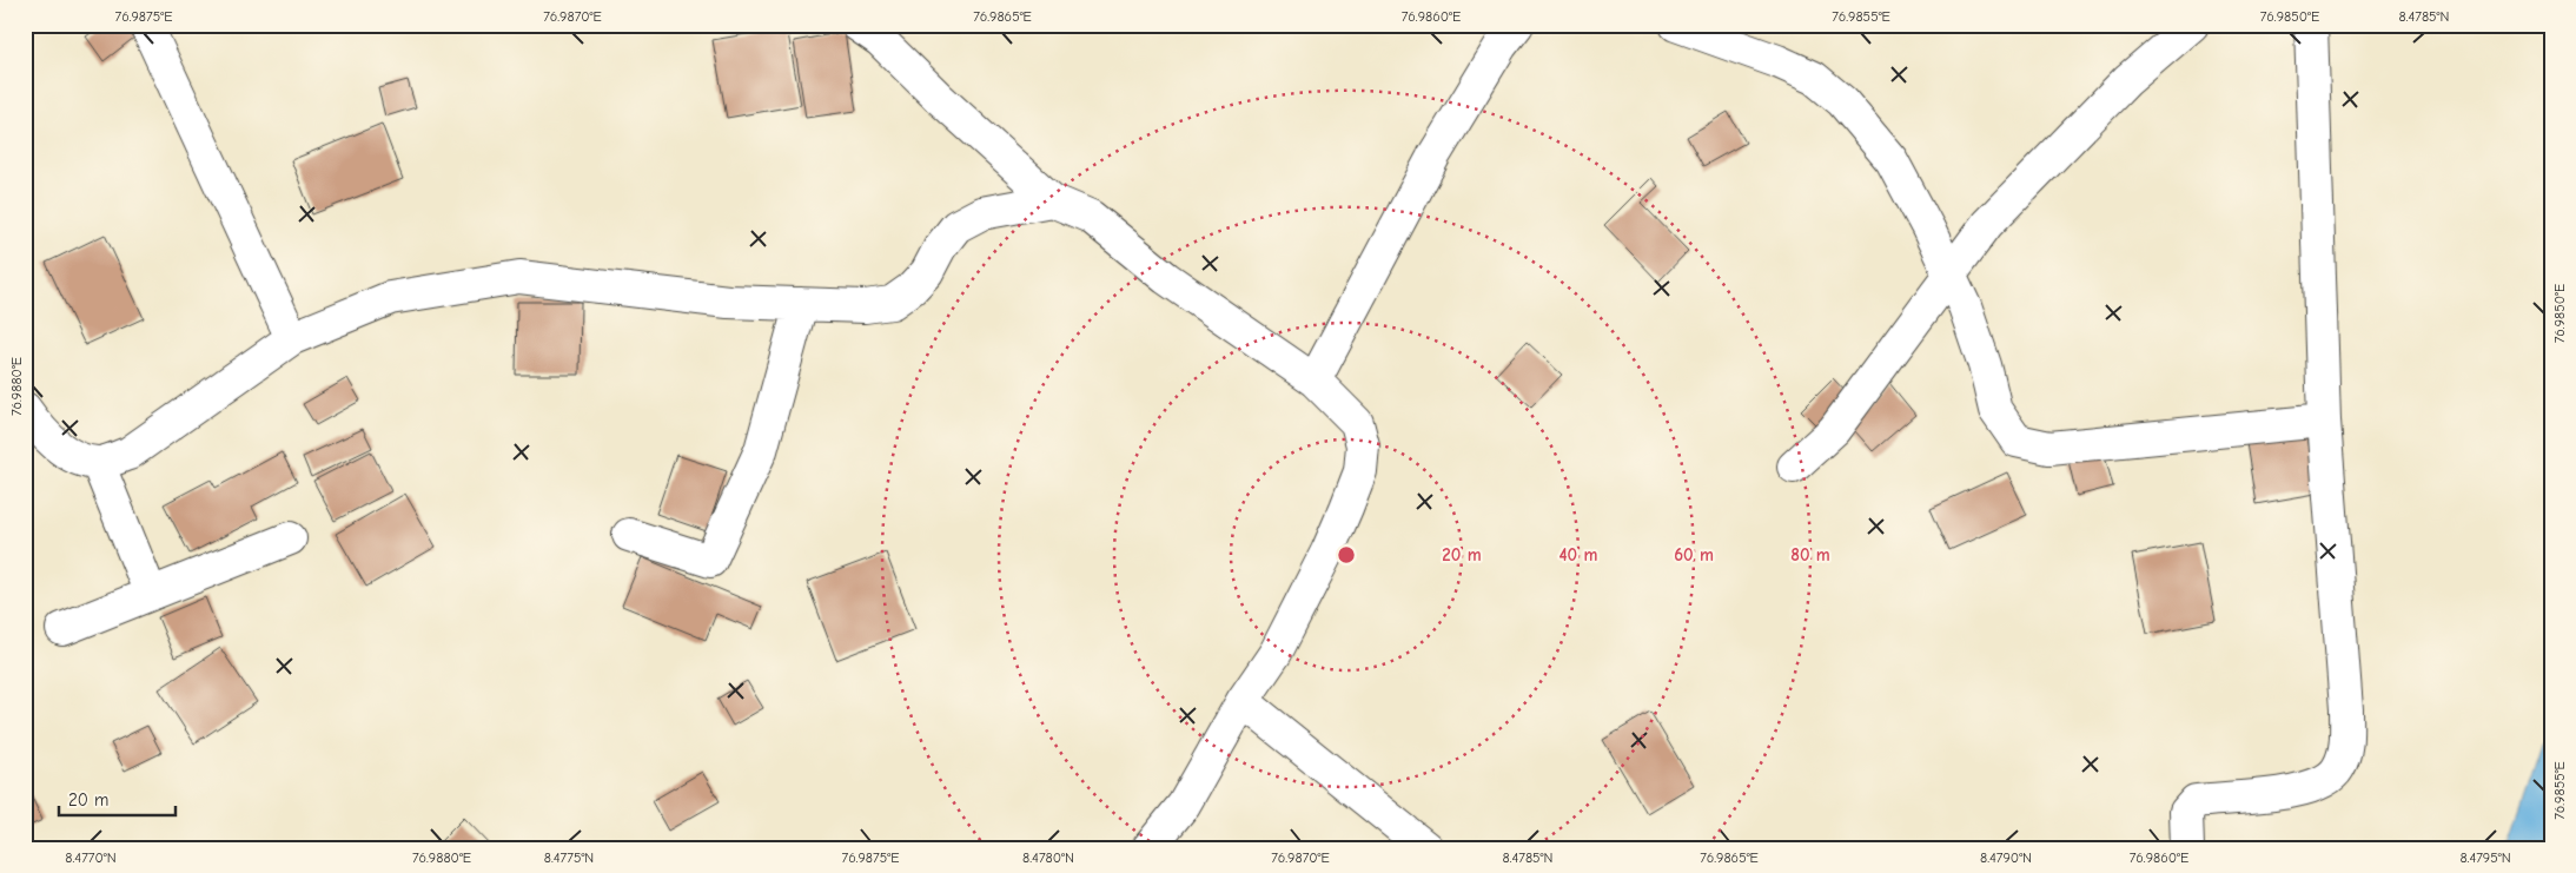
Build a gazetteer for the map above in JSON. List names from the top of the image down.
{
  "scale_bar": "20 m",
  "coordinates": [
    "76.9875°E",
    "76.9870°E",
    "76.9865°E",
    "76.9860°E",
    "76.9855°E",
    "76.9850°E",
    "8.4785°N",
    "76.9880°E",
    "8.4770°N",
    "8.4775°N",
    "8.4780°N",
    "8.4790°N",
    "8.4795°N"
  ],
  "rings": [
    "20 m",
    "40 m",
    "60 m",
    "80 m"
  ]
}
